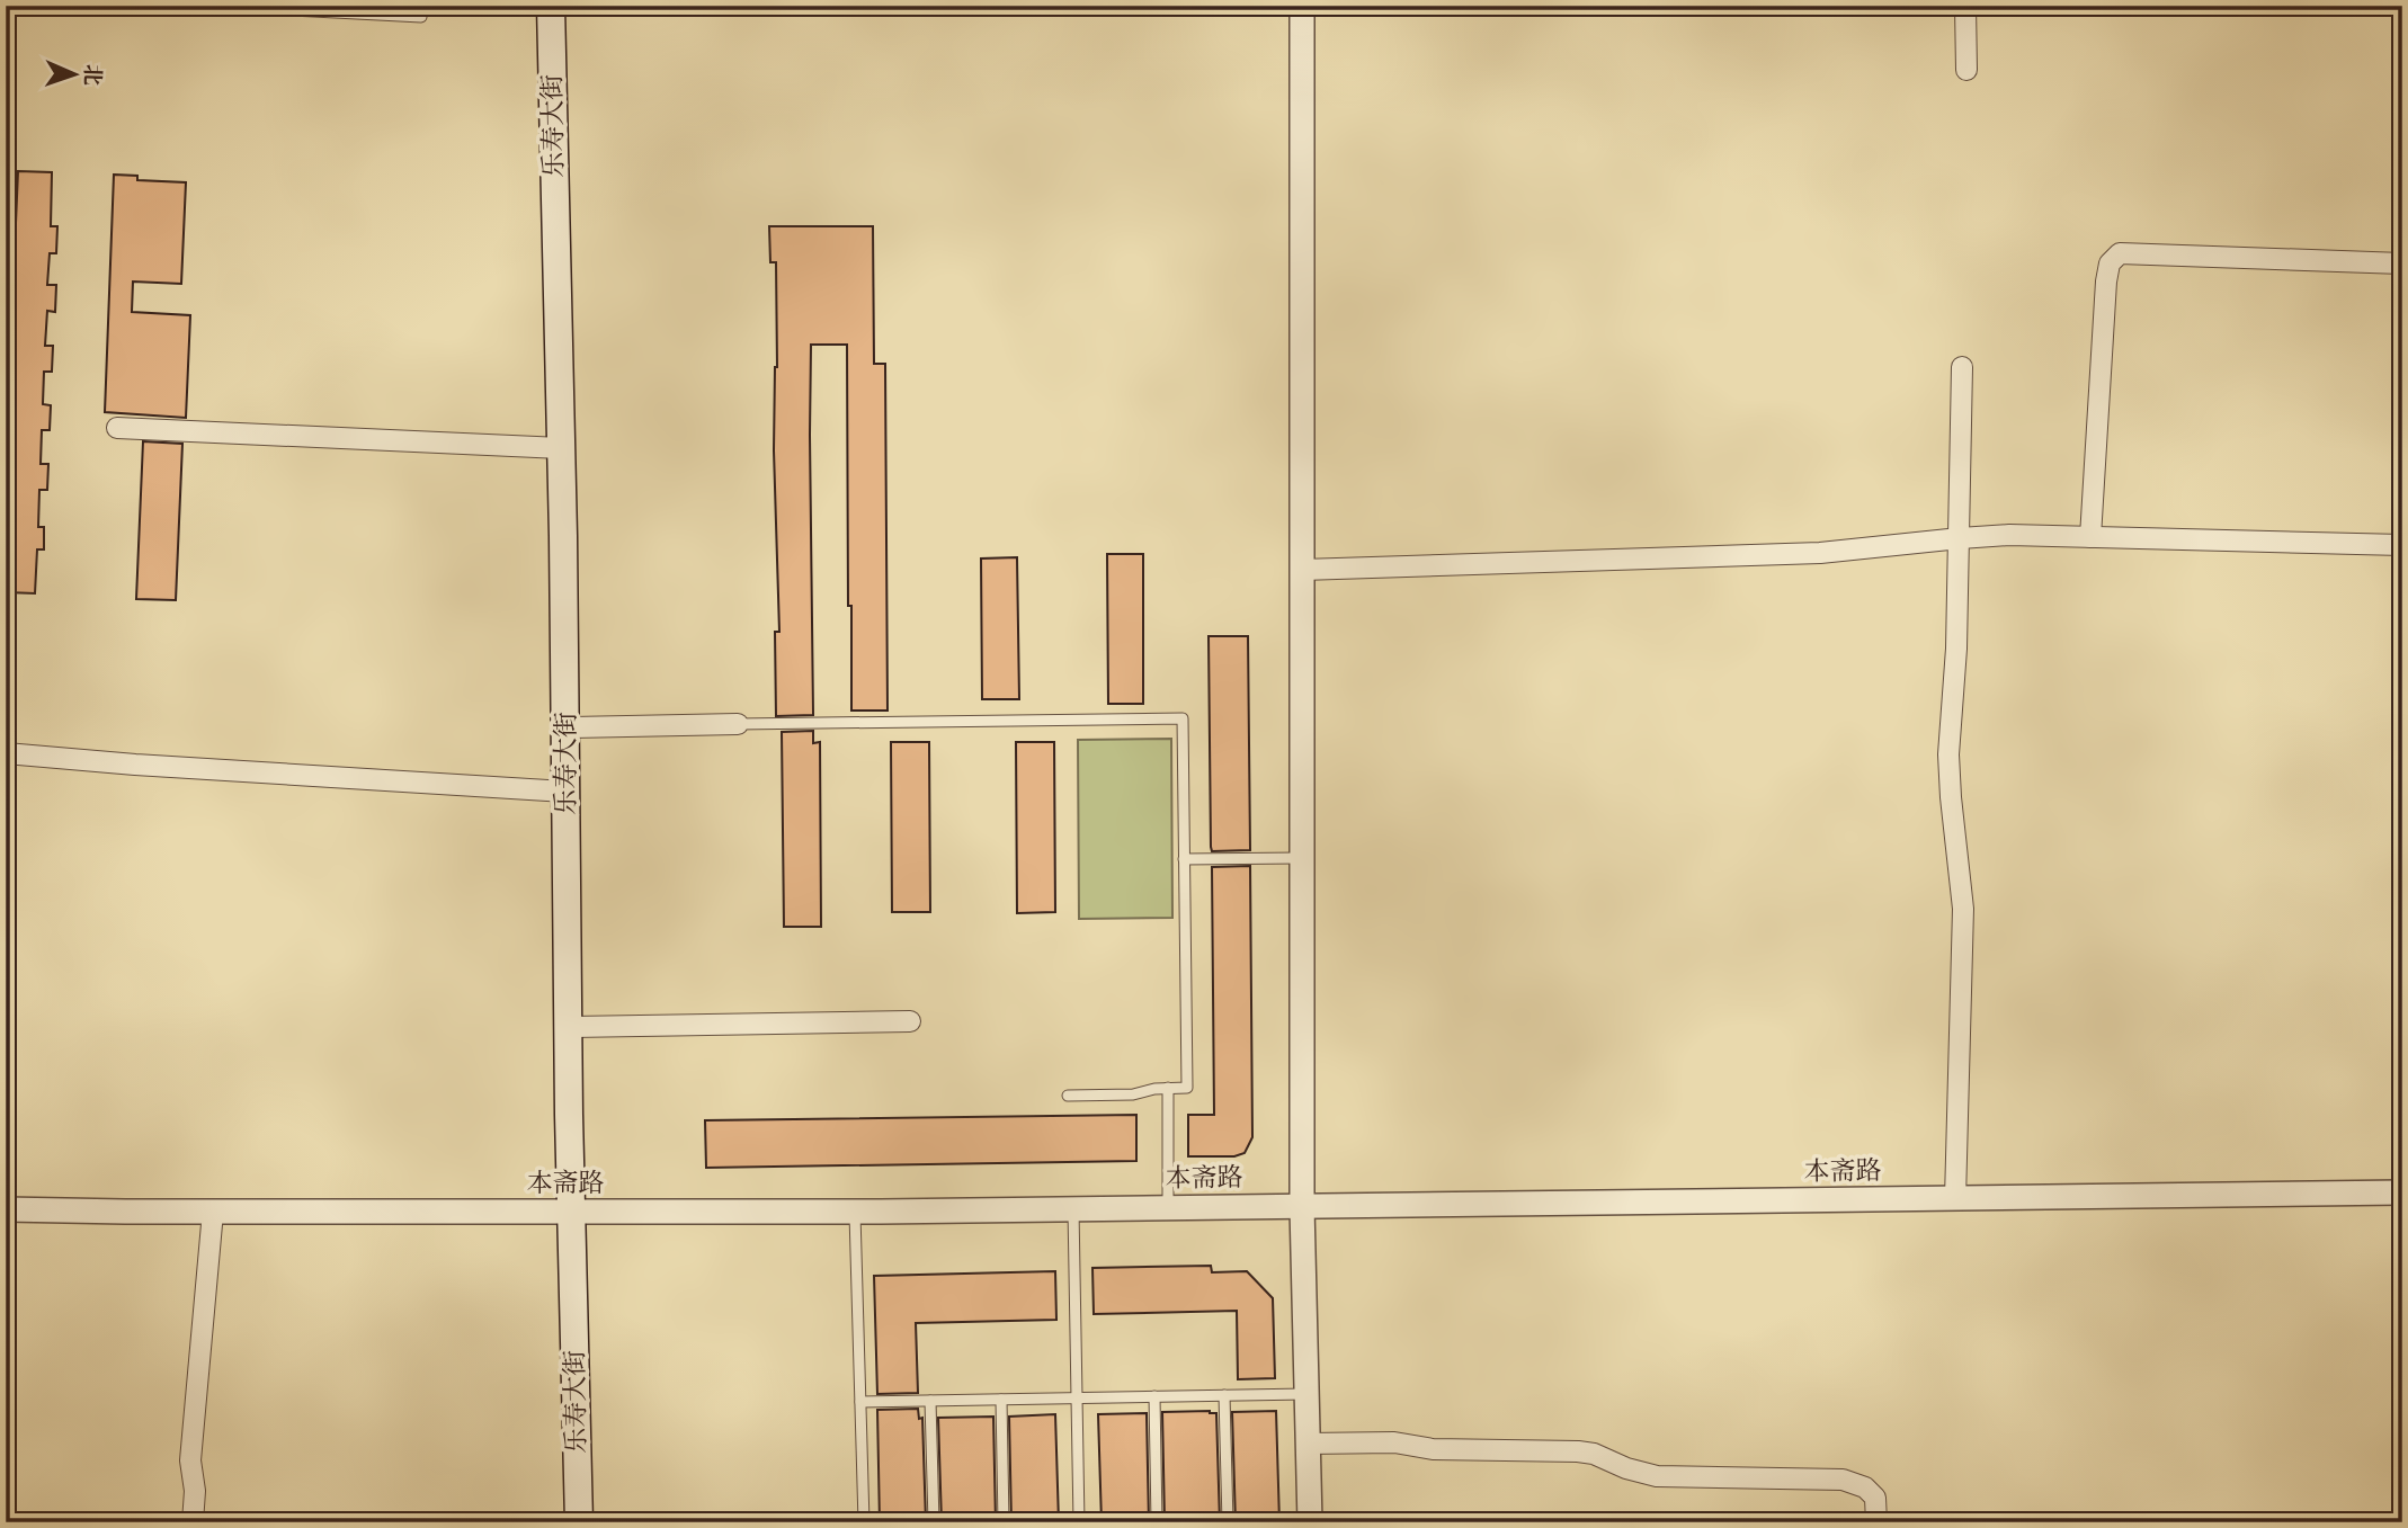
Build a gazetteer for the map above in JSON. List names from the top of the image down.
{
  "streets": {
    "main road": ["乐寿大街"],
    "street": ["本斋路"]
  },
  "crossings": [
    ["乐寿大街", "本斋路"]
  ],
  "north": "right"
}
